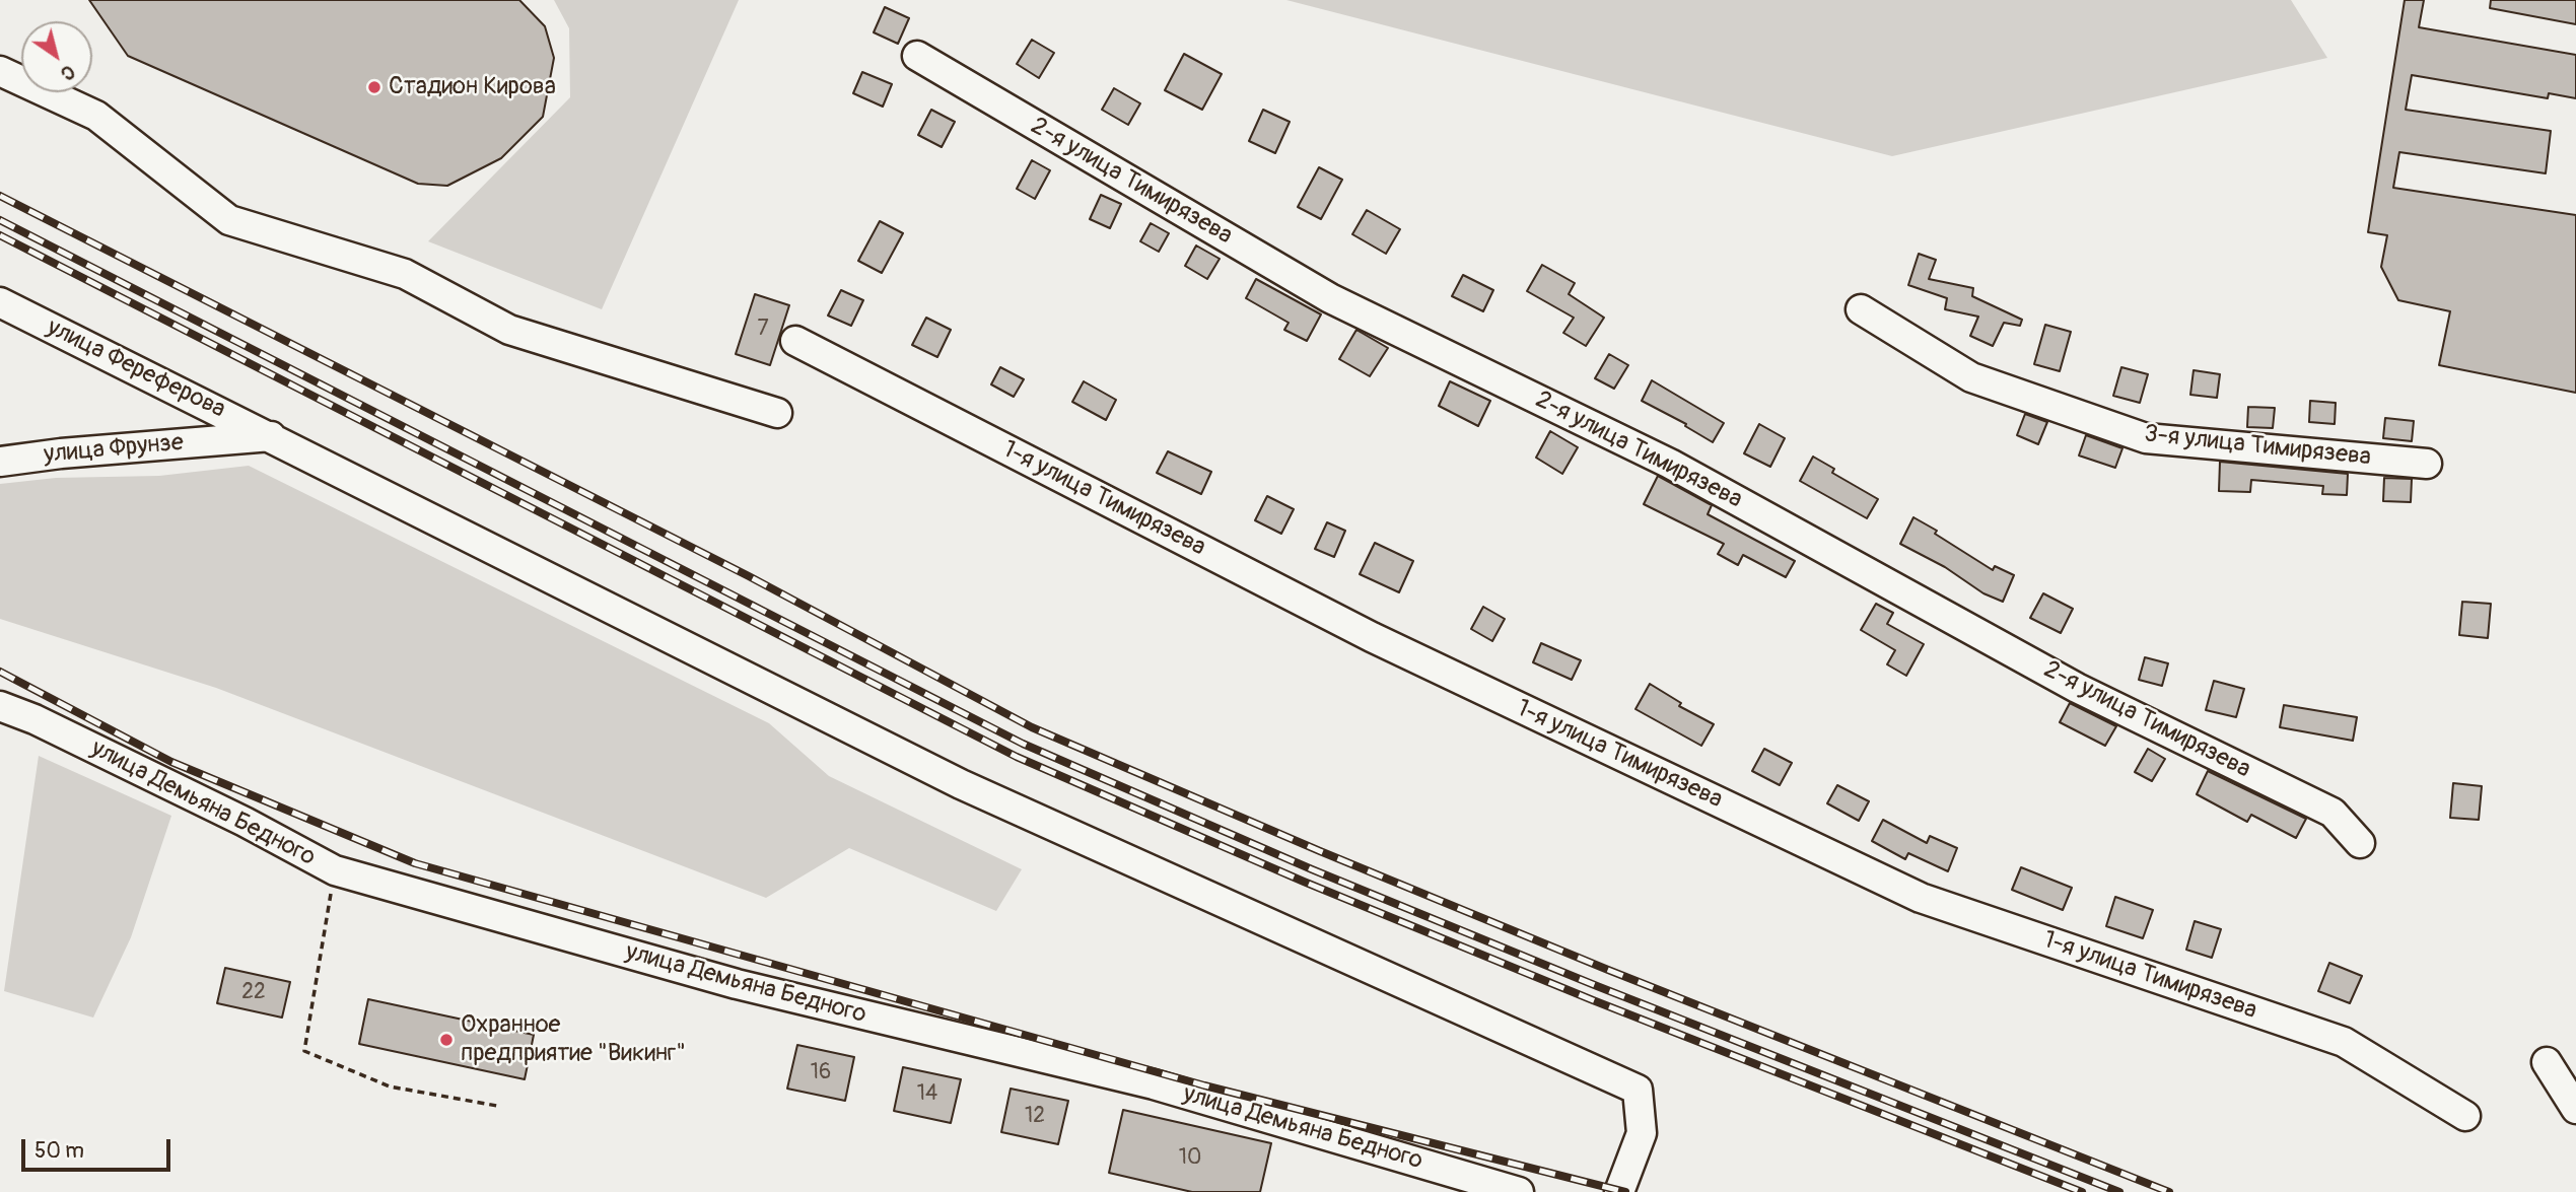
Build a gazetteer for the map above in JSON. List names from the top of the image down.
{
  "streets": {
    "street": [
      "2-я улица Тимирязева",
      "улица Фереферова",
      "3-я улица Тимирязева",
      "улица Фрунзе",
      "1-я улица Тимирязева",
      "улица Демьяна Бедного"
    ]
  },
  "crossings": [
    ["улица Фереферова", "улица Фрунзе"]
  ],
  "places": ["Стадион Кирова", "Охранное предприятие \"Викинг\""],
  "house_numbers": [
    "7",
    "22",
    "16",
    "14",
    "12",
    "10"
  ],
  "scale_bar": "50 m",
  "north": "bottom right"
}
